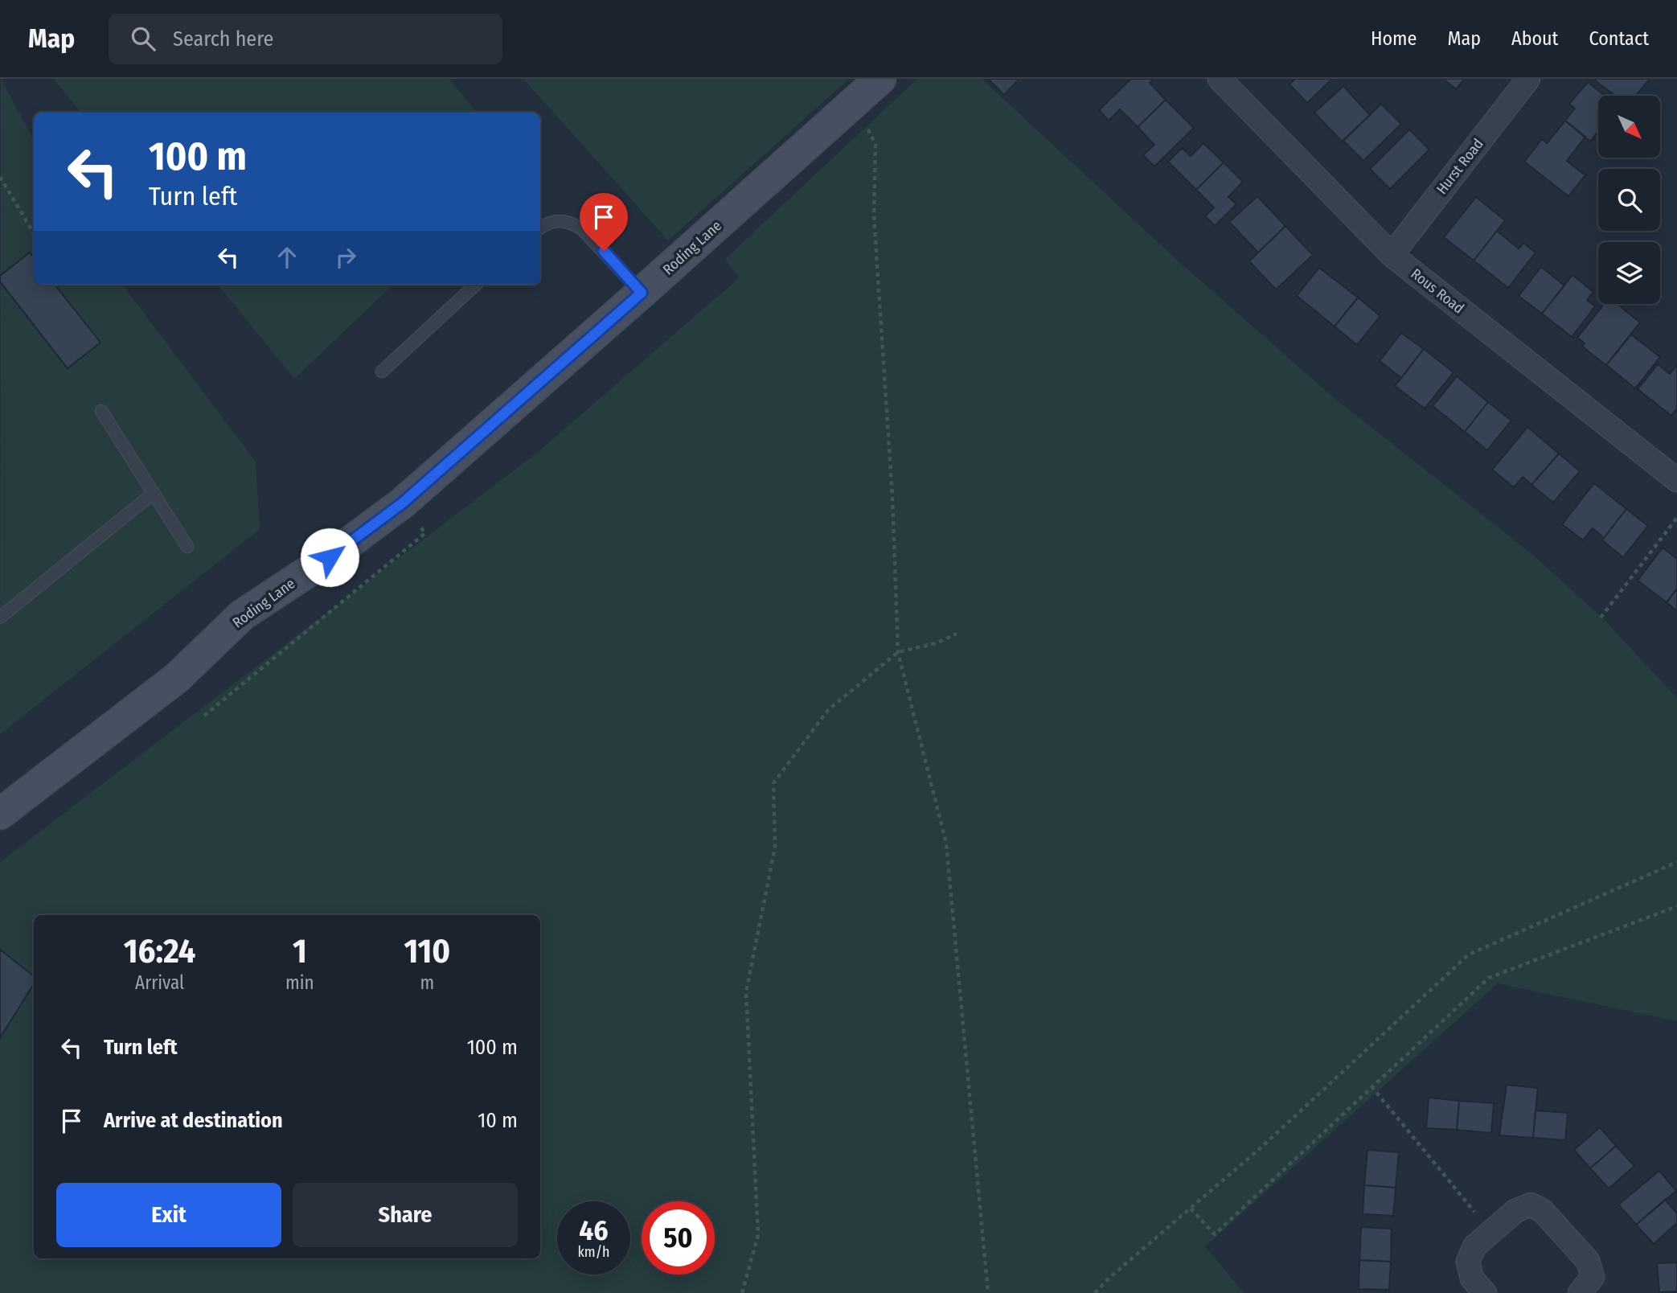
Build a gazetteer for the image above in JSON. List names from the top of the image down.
{
  "streets": {
    "main road": ["Roding Lane"],
    "street": ["Hurst Road", "Rous Road"]
  },
  "crossings": [
    ["Hurst Road", "Rous Road"]
  ],
  "north": "bottom right",
  "page": {
    "header": "Map",
    "search": "Search here",
    "nav": [
      "Home",
      "Map",
      "About",
      "Contact"
    ],
    "turn": ["100 m", "Turn left"],
    "eta": [
      "16:24",
      "Arrival",
      "1",
      "min",
      "110",
      "m"
    ],
    "list": [
      {
        "name": "Turn left",
        "value": "100 m"
      },
      {
        "name": "Arrive at destination",
        "value": "10 m"
      }
    ],
    "buttons": ["Exit", "Share"],
    "speed": "46 km/h",
    "limit": "50"
  }
}
